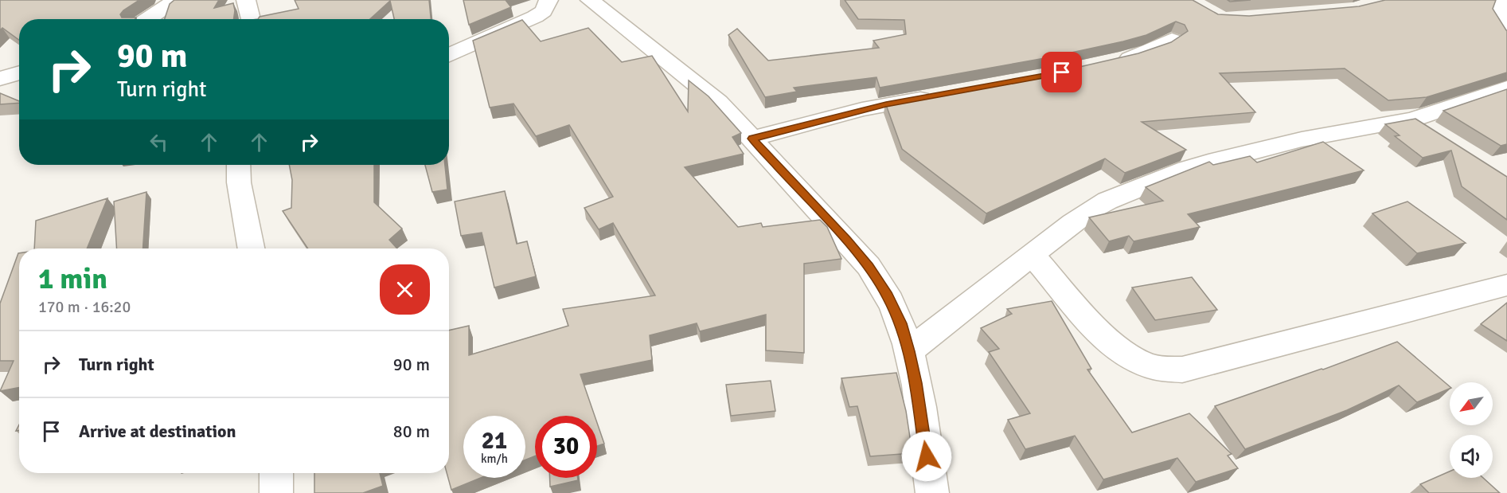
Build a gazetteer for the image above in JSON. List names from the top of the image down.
{
  "north": "bottom left",
  "page": {
    "turn": ["90 m", "Turn right"],
    "heading": ["1 min", "170 m · 16:20"],
    "list": [
      {
        "name": "Turn right",
        "value": "90 m"
      },
      {
        "name": "Arrive at destination",
        "value": "80 m"
      }
    ],
    "speed": "21 km/h",
    "limit": "30"
  }
}
